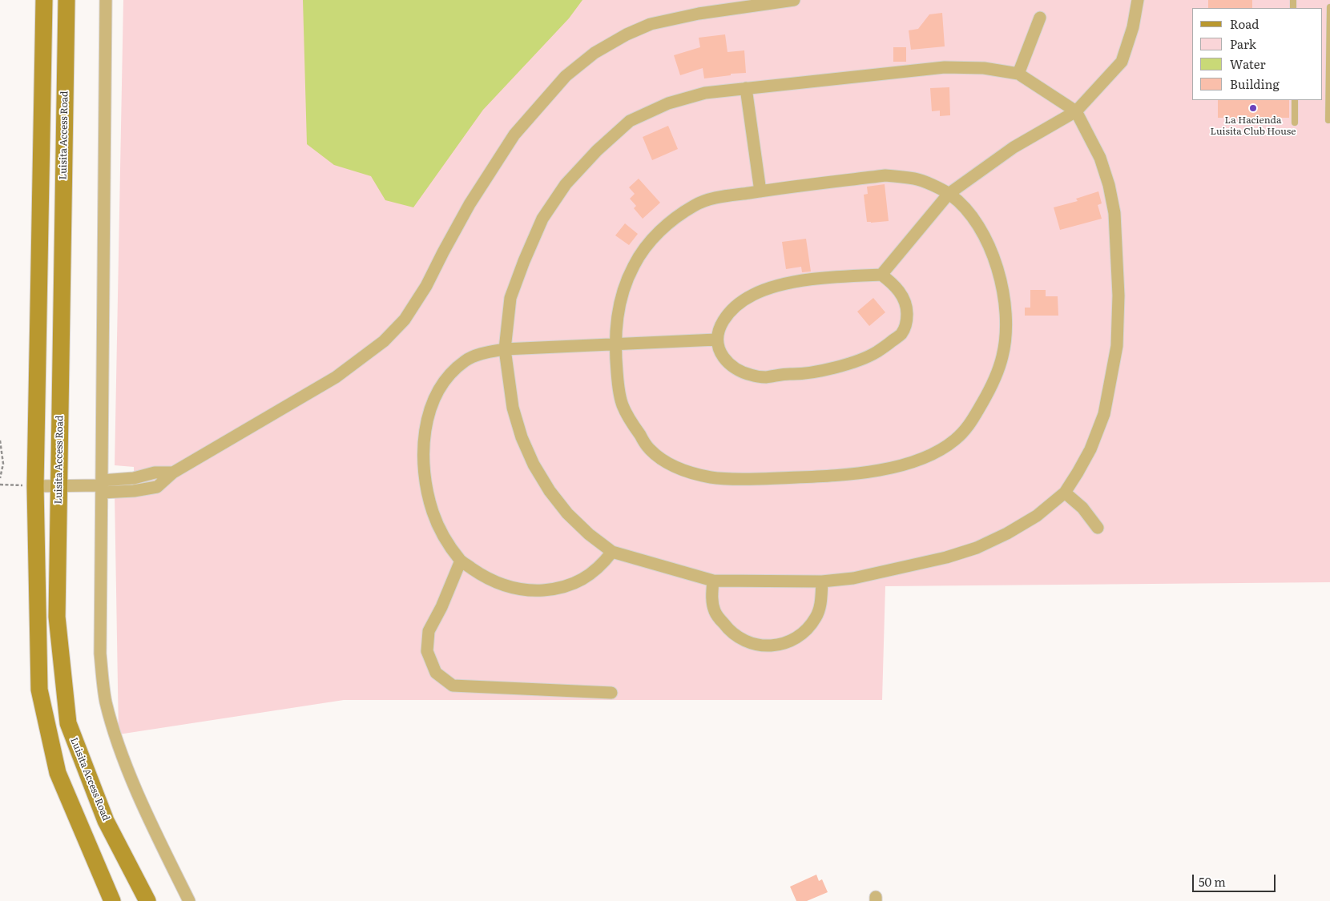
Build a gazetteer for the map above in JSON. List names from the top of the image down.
{
  "streets": {
    "main road": ["Luisita Access Road"]
  },
  "places": ["La Hacienda Luisita Club House"],
  "legend": [
    "Road",
    "Park",
    "Water",
    "Building"
  ],
  "scale_bar": "50 m"
}
